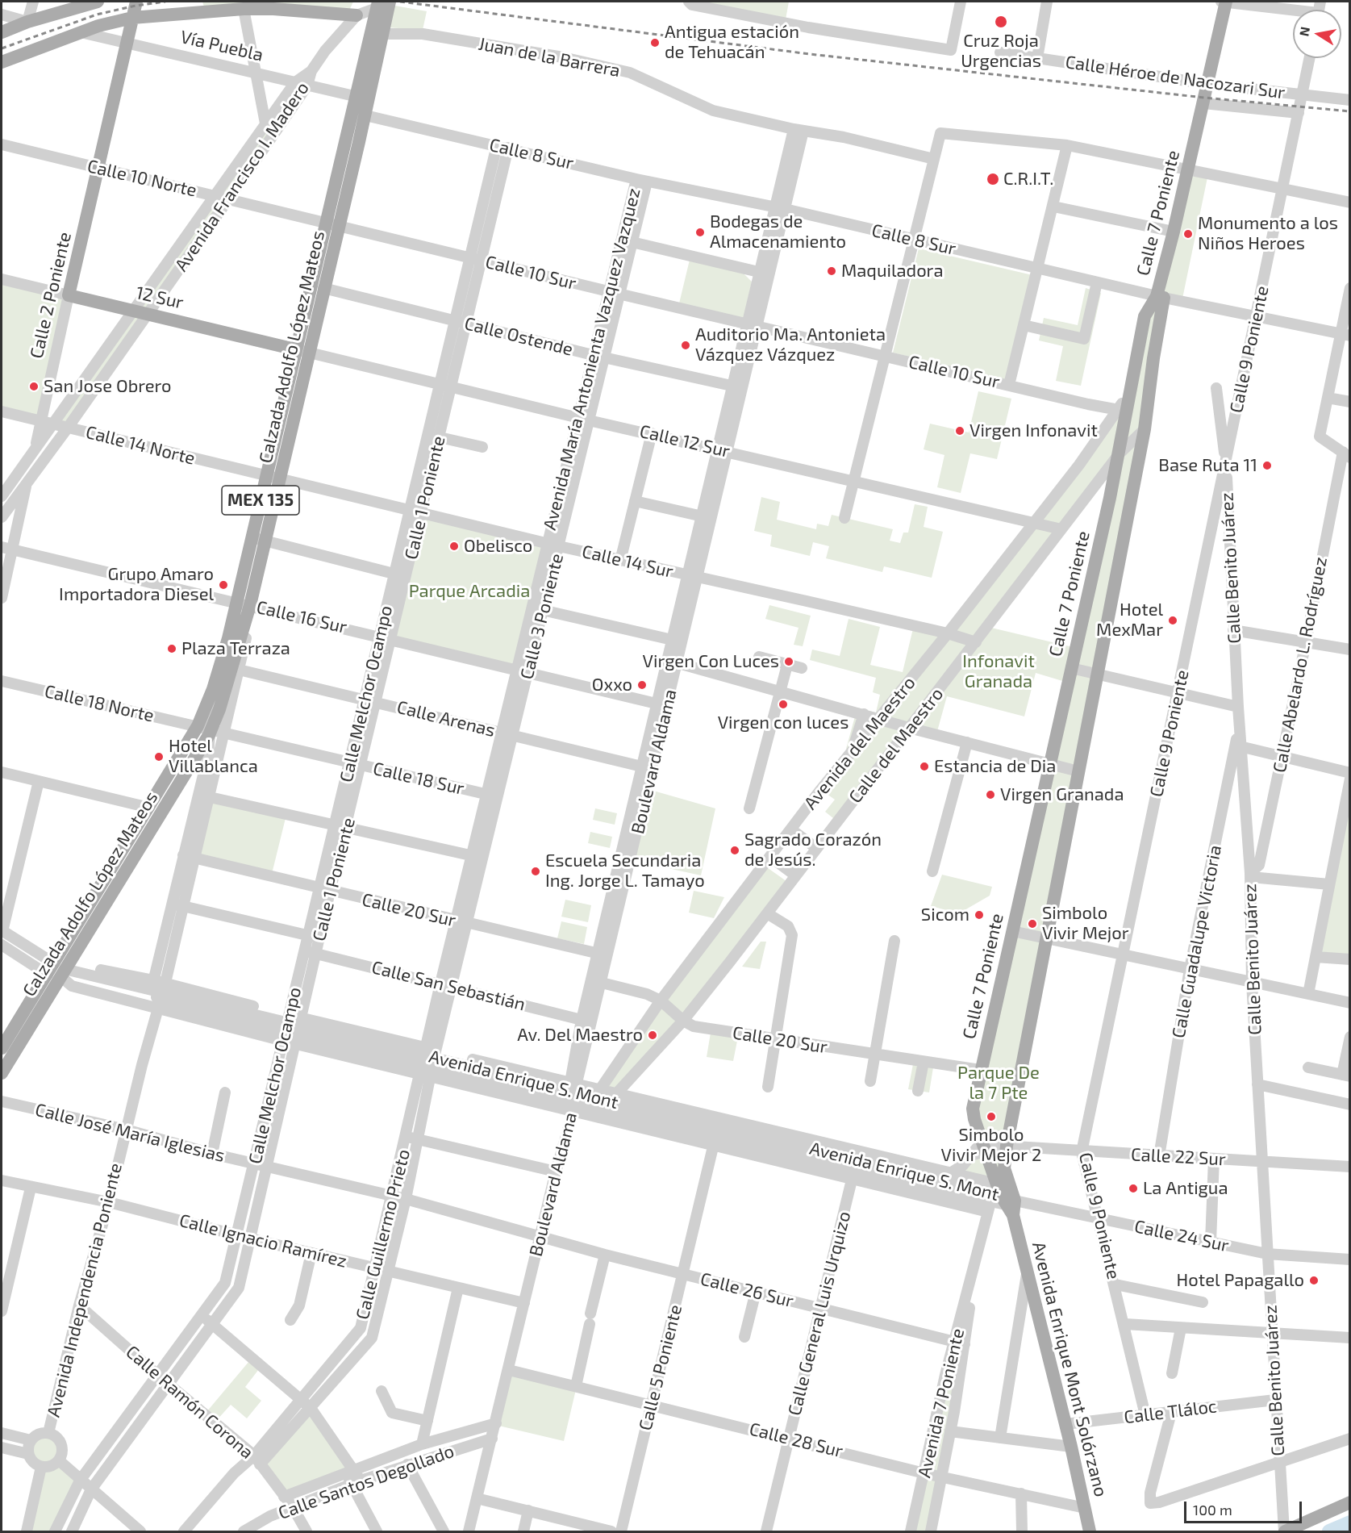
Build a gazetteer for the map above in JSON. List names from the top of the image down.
{
  "streets": {
    "main road": [
      "Vía Puebla",
      "Calle 7 Poniente",
      "Calle 2 Poniente",
      "12 Sur",
      "Calzada Adolfo López Mateos",
      "MEX 135",
      "Avenida Enrique Mont Solórzano"
    ],
    "street": [
      "Juan de la Barrera",
      "Calle Héroe de Nacozari Sur",
      "Calle 8 Sur",
      "Avenida Francisco I. Madero",
      "Calle 10 Norte",
      "Calle 10 Sur",
      "Calle Ostende",
      "Calle 9 Poniente",
      "Avenida María Antonienta Vazquez Vazquez",
      "Calle 12 Sur",
      "Calle 14 Norte",
      "Calle 1 Poniente",
      "Calle 14 Sur",
      "Calle Benito Juárez",
      "Calle 3 Poniente",
      "Calle 16 Sur",
      "Calle Abelardo L. Rodríguez",
      "Calle Melchor Ocampo",
      "Calle 18 Norte",
      "Calle Arenas",
      "Avenida del Maestro",
      "Calle del Maestro",
      "Boulevard Aldama",
      "Calle 18 Sur",
      "Calle 20 Sur",
      "Calle Guadalupe Victoria",
      "Calle San Sebastián",
      "Avenida Enrique S. Mont",
      "Calle José María Iglesias",
      "Calle 22 Sur",
      "Calle Guillermo Prieto",
      "Calle 24 Sur",
      "Calle Ignacio Ramírez",
      "Avenida Independencia Poniente",
      "Calle 26 Sur",
      "Calle General Luis Urquizo",
      "Calle 5 Poniente",
      "Calle Ramón Corona",
      "Avenida 7 Poniente",
      "Calle Tláloc",
      "Calle 28 Sur",
      "Calle Santos Degollado"
    ]
  },
  "crossings": [
    ["Vía Puebla", "Avenida Francisco I. Madero"],
    ["Vía Puebla", "Calle 2 Poniente"],
    ["Vía Puebla", "Calzada Adolfo López Mateos"],
    ["Juan de la Barrera", "Calzada Adolfo López Mateos"],
    ["Juan de la Barrera", "Boulevard Aldama"],
    ["Calle Héroe de Nacozari Sur", "Calle 7 Poniente"],
    ["Calle Héroe de Nacozari Sur", "Calle 9 Poniente"],
    ["Calle 8 Sur", "Calle 7 Poniente"],
    ["Calle 8 Sur", "Calzada Adolfo López Mateos"],
    ["Calle 8 Sur", "Calle 9 Poniente"],
    ["Calle 8 Sur", "Avenida María Antonienta Vazquez Vazquez"],
    ["Calle 8 Sur", "Calle 1 Poniente"],
    ["Calle 8 Sur", "Boulevard Aldama"],
    ["Avenida Francisco I. Madero", "Calle 10 Norte"],
    ["Avenida Francisco I. Madero", "Calle 2 Poniente"],
    ["Avenida Francisco I. Madero", "12 Sur"],
    ["Avenida Francisco I. Madero", "Calzada Adolfo López Mateos"],
    ["Avenida Francisco I. Madero", "Calle 14 Norte"],
    ["Calle 10 Norte", "Calle 10 Sur"],
    ["Calle 10 Norte", "Calle 2 Poniente"],
    ["Calle 10 Norte", "Calzada Adolfo López Mateos"],
    ["Calle 7 Poniente", "Avenida del Maestro"],
    ["Calle 7 Poniente", "Calle del Maestro"],
    ["Calle 7 Poniente", "Calle 20 Sur"],
    ["Calle 7 Poniente", "Avenida Enrique S. Mont"],
    ["Calle 7 Poniente", "Calle 22 Sur"],
    ["Calle 7 Poniente", "Calle 24 Sur"],
    ["Calle 7 Poniente", "Avenida Enrique Mont Solórzano"],
    ["Calle 7 Poniente", "Avenida 7 Poniente"],
    ["Calle 10 Sur", "Calzada Adolfo López Mateos"],
    ["Calle 10 Sur", "Calle 1 Poniente"],
    ["Calle 10 Sur", "Calle 3 Poniente"],
    ["Calle 10 Sur", "Avenida del Maestro"],
    ["Calle 10 Sur", "Boulevard Aldama"],
    ["Calle 2 Poniente", "12 Sur"],
    ["Calle 2 Poniente", "Calle 14 Norte"],
    ["Calle 2 Poniente", "Calle 16 Sur"],
    ["12 Sur", "Calzada Adolfo López Mateos"],
    ["12 Sur", "Calle 12 Sur"],
    ["Calle Ostende", "Calzada Adolfo López Mateos"],
    ["Calle Ostende", "Avenida María Antonienta Vazquez Vazquez"],
    ["Calle Ostende", "Calle 1 Poniente"],
    ["Calle Ostende", "Calle 3 Poniente"],
    ["Calle Ostende", "Boulevard Aldama"],
    ["Calzada Adolfo López Mateos", "Calle 12 Sur"],
    ["Calzada Adolfo López Mateos", "Calle 14 Norte"],
    ["Calzada Adolfo López Mateos", "Calle 14 Sur"],
    ["Calzada Adolfo López Mateos", "Calle 16 Sur"],
    ["Calzada Adolfo López Mateos", "Calle 18 Norte"],
    ["Calzada Adolfo López Mateos", "Calle 18 Sur"],
    ["Calzada Adolfo López Mateos", "Avenida Independencia Poniente"],
    ["Calle 9 Poniente", "Calle Benito Juárez"],
    ["Calle 9 Poniente", "Calle 22 Sur"],
    ["Calle 9 Poniente", "Calle 24 Sur"],
    ["Calle 9 Poniente", "Calle Tláloc"],
    ["Avenida María Antonienta Vazquez Vazquez", "Calle 12 Sur"],
    ["Avenida María Antonienta Vazquez Vazquez", "Calle 14 Sur"],
    ["Avenida María Antonienta Vazquez Vazquez", "Calle 3 Poniente"],
    ["Avenida María Antonienta Vazquez Vazquez", "Calle 16 Sur"],
    ["Avenida María Antonienta Vazquez Vazquez", "Calle Arenas"],
    ["Avenida María Antonienta Vazquez Vazquez", "Calle 18 Sur"],
    ["Avenida María Antonienta Vazquez Vazquez", "Calle 20 Sur"],
    ["Avenida María Antonienta Vazquez Vazquez", "Calle San Sebastián"],
    ["Avenida María Antonienta Vazquez Vazquez", "Calle Guillermo Prieto"],
    ["Calle 12 Sur", "Calle 1 Poniente"],
    ["Calle 12 Sur", "Calle 3 Poniente"],
    ["Calle 12 Sur", "Avenida del Maestro"],
    ["Calle 12 Sur", "Calle del Maestro"],
    ["Calle 12 Sur", "Boulevard Aldama"],
    ["Calle 14 Norte", "Calle 14 Sur"],
    ["Calle 1 Poniente", "Calle 14 Sur"],
    ["Calle 1 Poniente", "Calle 16 Sur"],
    ["Calle 1 Poniente", "Calle Melchor Ocampo"],
    ["Calle 1 Poniente", "Calle Arenas"],
    ["Calle 1 Poniente", "Calle 18 Sur"],
    ["Calle 1 Poniente", "Calle 20 Sur"],
    ["Calle 1 Poniente", "Calle San Sebastián"],
    ["Calle 14 Sur", "Calle 3 Poniente"],
    ["Calle 14 Sur", "Avenida del Maestro"],
    ["Calle 14 Sur", "Calle del Maestro"],
    ["Calle 14 Sur", "Boulevard Aldama"],
    ["Calle Benito Juárez", "Calle Abelardo L. Rodríguez"],
    ["Calle Benito Juárez", "Calle Guadalupe Victoria"],
    ["Calle Benito Juárez", "Calle 22 Sur"],
    ["Calle Benito Juárez", "Calle 24 Sur"],
    ["Calle Benito Juárez", "Calle Tláloc"],
    ["Calle 3 Poniente", "Calle 16 Sur"],
    ["Calle 3 Poniente", "Calle Arenas"],
    ["Calle 3 Poniente", "Calle 18 Sur"],
    ["Calle 3 Poniente", "Calle 20 Sur"],
    ["Calle 3 Poniente", "Calle San Sebastián"],
    ["Calle 3 Poniente", "Calle Guillermo Prieto"],
    ["Calle 16 Sur", "Calle Melchor Ocampo"],
    ["Calle 16 Sur", "Boulevard Aldama"],
    ["Calle 16 Sur", "Avenida Independencia Poniente"],
    ["Calle Melchor Ocampo", "Calle Arenas"],
    ["Calle Melchor Ocampo", "Calle 18 Sur"],
    ["Calle Melchor Ocampo", "Calle 20 Sur"],
    ["Calle Melchor Ocampo", "Calle San Sebastián"],
    ["Calle Melchor Ocampo", "Calle José María Iglesias"],
    ["Calle Melchor Ocampo", "Calle Ignacio Ramírez"],
    ["Calle Melchor Ocampo", "Calle Ramón Corona"],
    ["Calle 18 Norte", "Calle 18 Sur"],
    ["Calle Arenas", "Boulevard Aldama"],
    ["Calle Arenas", "Avenida Independencia Poniente"],
    ["Avenida del Maestro", "Calle 20 Sur"],
    ["Avenida del Maestro", "Avenida Enrique S. Mont"],
    ["Calle del Maestro", "Calle 20 Sur"],
    ["Calle del Maestro", "Avenida Enrique S. Mont"],
    ["Boulevard Aldama", "Calle 20 Sur"],
    ["Boulevard Aldama", "Calle San Sebastián"],
    ["Boulevard Aldama", "Avenida Enrique S. Mont"],
    ["Boulevard Aldama", "Calle José María Iglesias"],
    ["Boulevard Aldama", "Calle Ignacio Ramírez"],
    ["Boulevard Aldama", "Calle 26 Sur"],
    ["Boulevard Aldama", "Calle 28 Sur"],
    ["Boulevard Aldama", "Calle Santos Degollado"],
    ["Calle 18 Sur", "Avenida Independencia Poniente"],
    ["Calle 20 Sur", "Avenida Independencia Poniente"],
    ["Calle Guadalupe Victoria", "Calle 22 Sur"],
    ["Avenida Enrique S. Mont", "Calle 24 Sur"],
    ["Avenida Enrique S. Mont", "Calle General Luis Urquizo"],
    ["Avenida Enrique S. Mont", "Calle 5 Poniente"],
    ["Avenida Enrique S. Mont", "Avenida Enrique Mont Solórzano"],
    ["Avenida Enrique S. Mont", "Avenida 7 Poniente"],
    ["Calle José María Iglesias", "Calle Guillermo Prieto"],
    ["Calle José María Iglesias", "Avenida Independencia Poniente"],
    ["Calle José María Iglesias", "Calle 26 Sur"],
    ["Calle Guillermo Prieto", "Calle Ignacio Ramírez"],
    ["Calle Guillermo Prieto", "Calle Ramón Corona"],
    ["Calle 24 Sur", "Avenida Enrique Mont Solórzano"],
    ["Calle 24 Sur", "Avenida 7 Poniente"],
    ["Calle Ignacio Ramírez", "Avenida Independencia Poniente"],
    ["Avenida Independencia Poniente", "Calle Ramón Corona"],
    ["Calle 26 Sur", "Calle General Luis Urquizo"],
    ["Calle 26 Sur", "Calle 5 Poniente"],
    ["Calle 26 Sur", "Avenida 7 Poniente"],
    ["Calle General Luis Urquizo", "Calle 28 Sur"],
    ["Calle 5 Poniente", "Calle 28 Sur"],
    ["Avenida Enrique Mont Solórzano", "Avenida 7 Poniente"],
    ["Avenida Enrique Mont Solórzano", "Calle Tláloc"],
    ["Avenida Enrique Mont Solórzano", "Calle 28 Sur"],
    ["Calle Ramón Corona", "Calle Santos Degollado"],
    ["Avenida 7 Poniente", "Calle 28 Sur"]
  ],
  "parks": ["Parque Arcadia", "Infonavit Granada", "Parque De la 7 Pte"],
  "places": [
    "Cruz Roja Urgencias",
    "Antigua estación de Tehuacán",
    "C.R.I.T.",
    "Bodegas de Almacenamiento",
    "Monumento a los Niños Heroes",
    "Maquiladora",
    "Auditorio Ma. Antonieta Vázquez Vázquez",
    "San Jose Obrero",
    "Virgen Infonavit",
    "Base Ruta 11",
    "Obelisco",
    "Grupo Amaro Importadora Diesel",
    "Hotel MexMar",
    "Plaza Terraza",
    "Virgen Con Luces",
    "Oxxo",
    "Virgen con luces",
    "Hotel Villablanca",
    "Estancia de Dia",
    "Virgen Granada",
    "Sagrado Corazón de Jesús.",
    "Escuela Secundaria Ing. Jorge L. Tamayo",
    "Sicom",
    "Simbolo Vivir Mejor",
    "Av. Del Maestro",
    "Simbolo Vivir Mejor 2",
    "La Antigua",
    "Hotel Papagallo"
  ],
  "scale_bar": "100 m",
  "north": "left"
}
